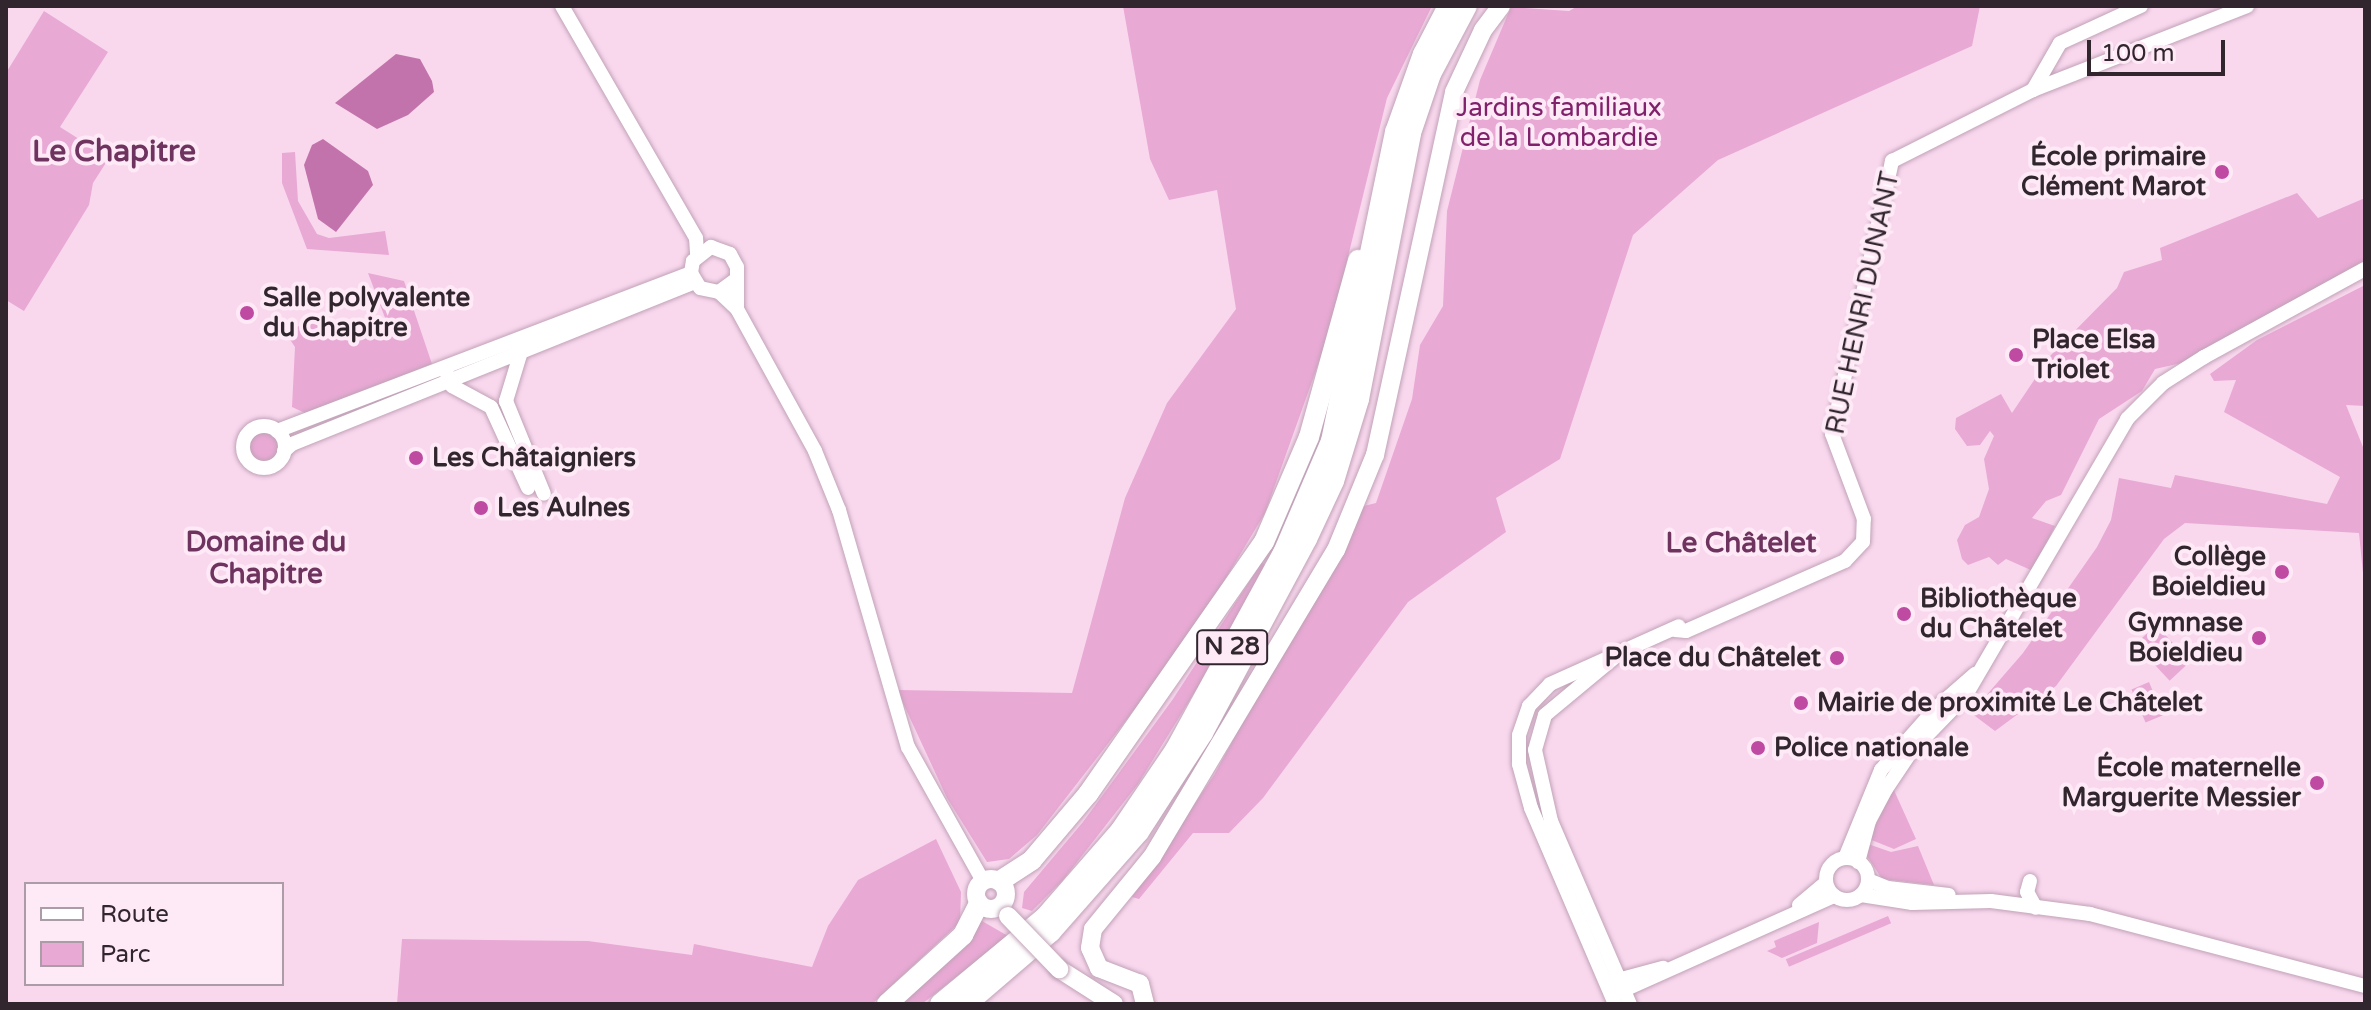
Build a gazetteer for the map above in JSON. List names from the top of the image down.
{
  "streets": {
    "highway": ["N 28"],
    "street": ["RUE HENRI DUNANT"]
  },
  "districts": ["Le Chapitre", "Domaine du Chapitre", "Le Châtelet"],
  "parks": ["Jardins familiaux de la Lombardie"],
  "places": [
    "École primaire Clément Marot",
    "Salle polyvalente du Chapitre",
    "Place Elsa Triolet",
    "Les Châtaigniers",
    "Les Aulnes",
    "Collège Boieldieu",
    "Bibliothèque du Châtelet",
    "Gymnase Boieldieu",
    "Place du Châtelet",
    "Mairie de proximité Le Châtelet",
    "Police nationale",
    "École maternelle Marguerite Messier"
  ],
  "legend": ["Route", "Parc"],
  "scale_bar": "100 m"
}
